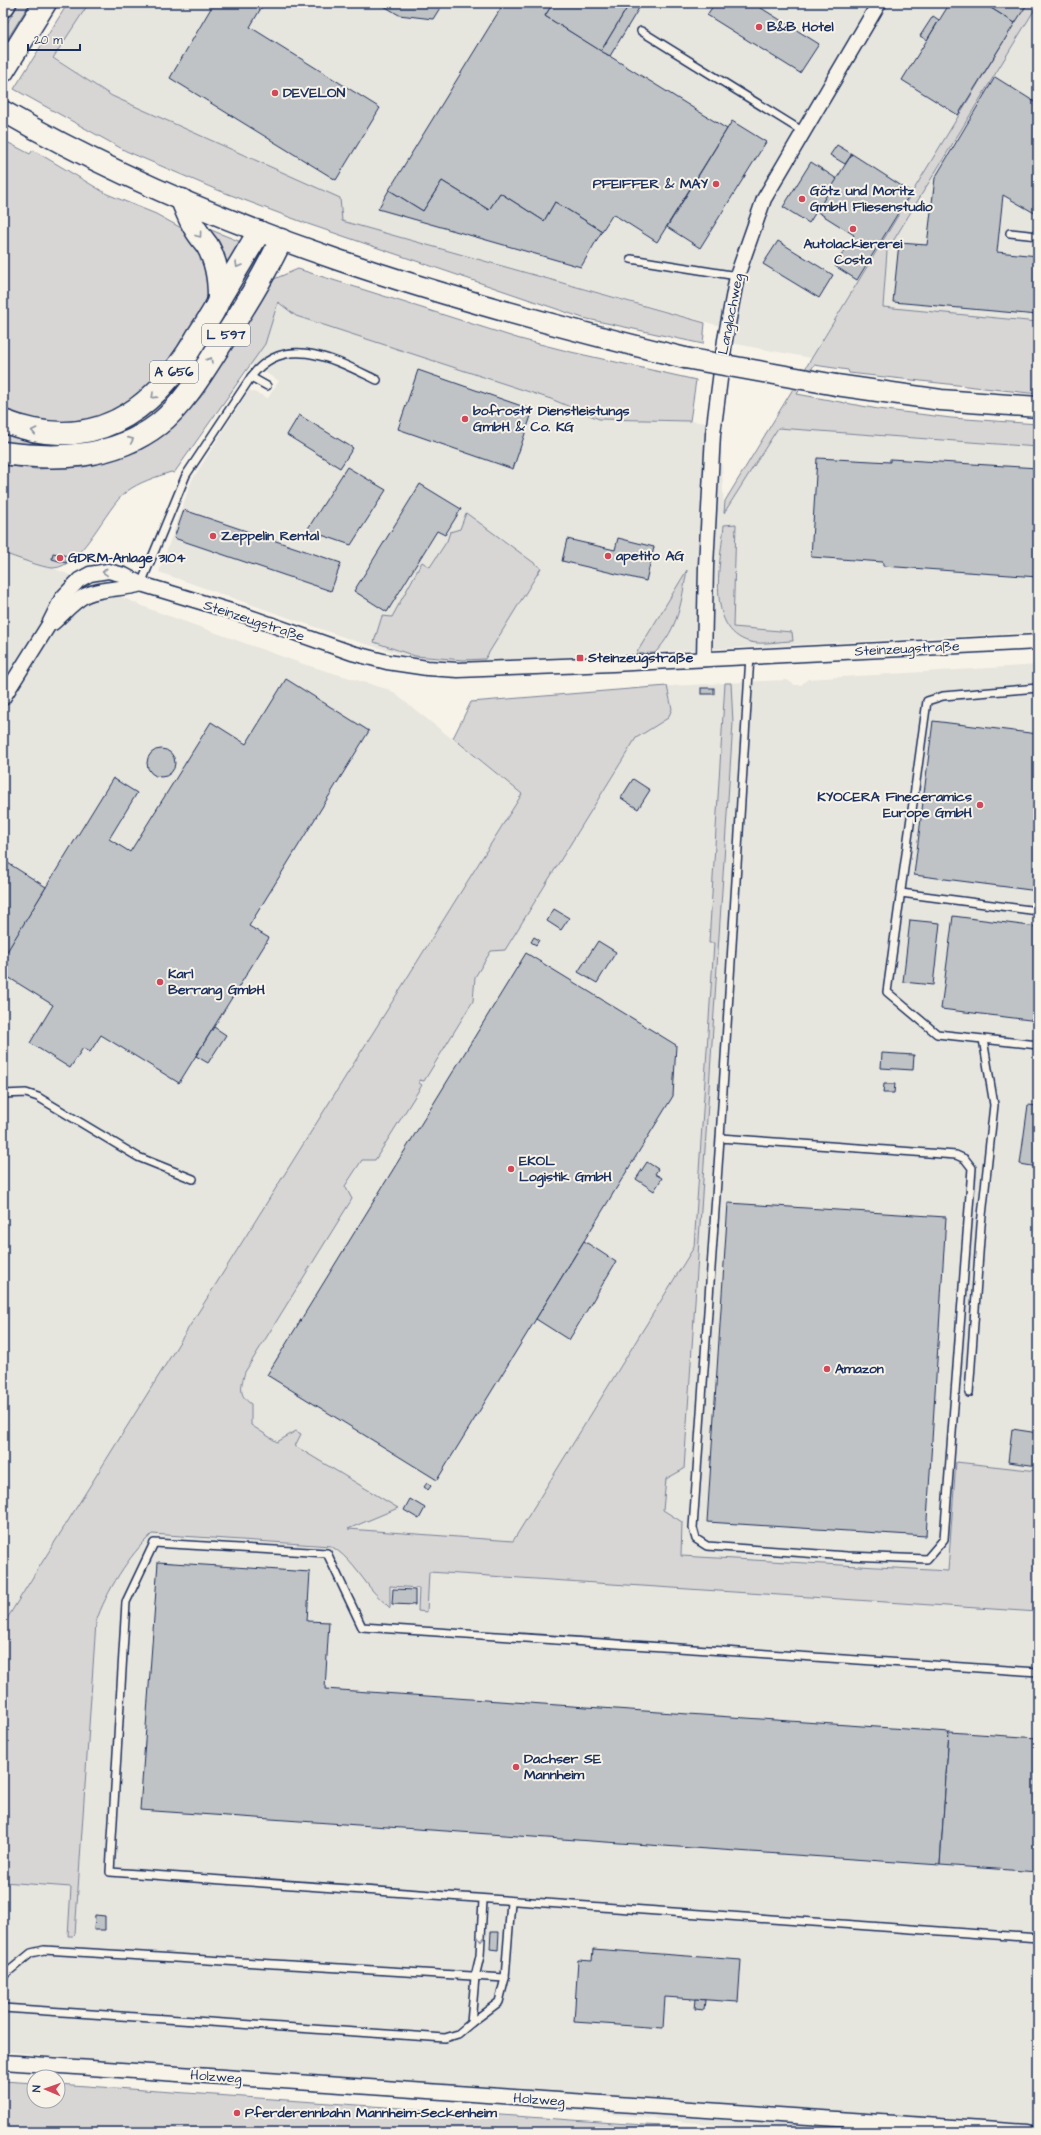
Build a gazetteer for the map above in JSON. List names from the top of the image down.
{
  "streets": {
    "highway": ["L 597", "A 656"],
    "street": ["Langlachweg", "Steinzeugstraße", "Holzweg"]
  },
  "crossings": [
    ["Langlachweg", "Steinzeugstraße"]
  ],
  "places": {
    "other": [
      "B&B Hotel",
      "DEVELON",
      "PFEIFFER & MAY",
      "Götz und Moritz GmbH Fliesenstudio",
      "Autolackiererei Costa",
      "bofrost* Dienstleistungs GmbH & Co. KG",
      "Zeppelin Rental",
      "apetito AG",
      "GDRM-Anlage 3104",
      "KYOCERA Fineceramics Europe GmbH",
      "Karl Berrang GmbH",
      "EKOL Logistik GmbH",
      "Amazon",
      "Dachser SE Mannheim",
      "Pferderennbahn Mannheim-Seckenheim"
    ],
    "transit": ["Steinzeugstraße"]
  },
  "scale_bar": "20 m",
  "north": "left"
}
